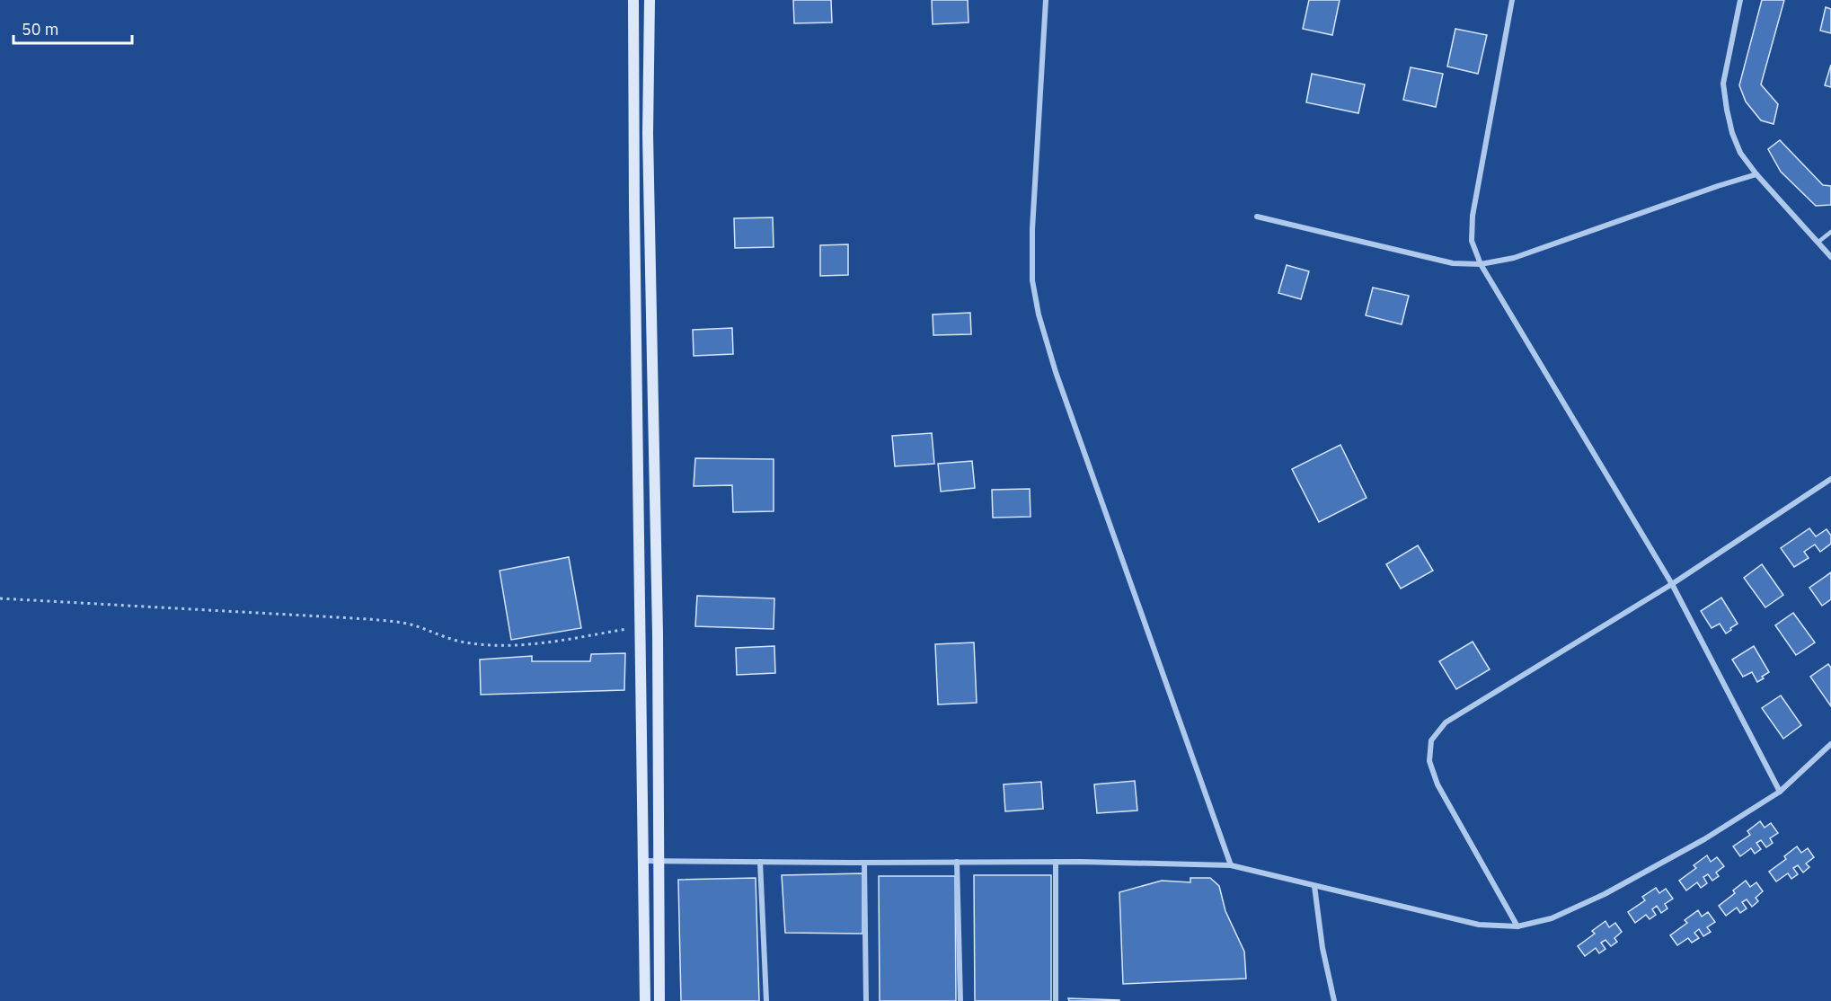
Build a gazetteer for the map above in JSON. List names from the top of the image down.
{
  "scale_bar": "50 m"
}
